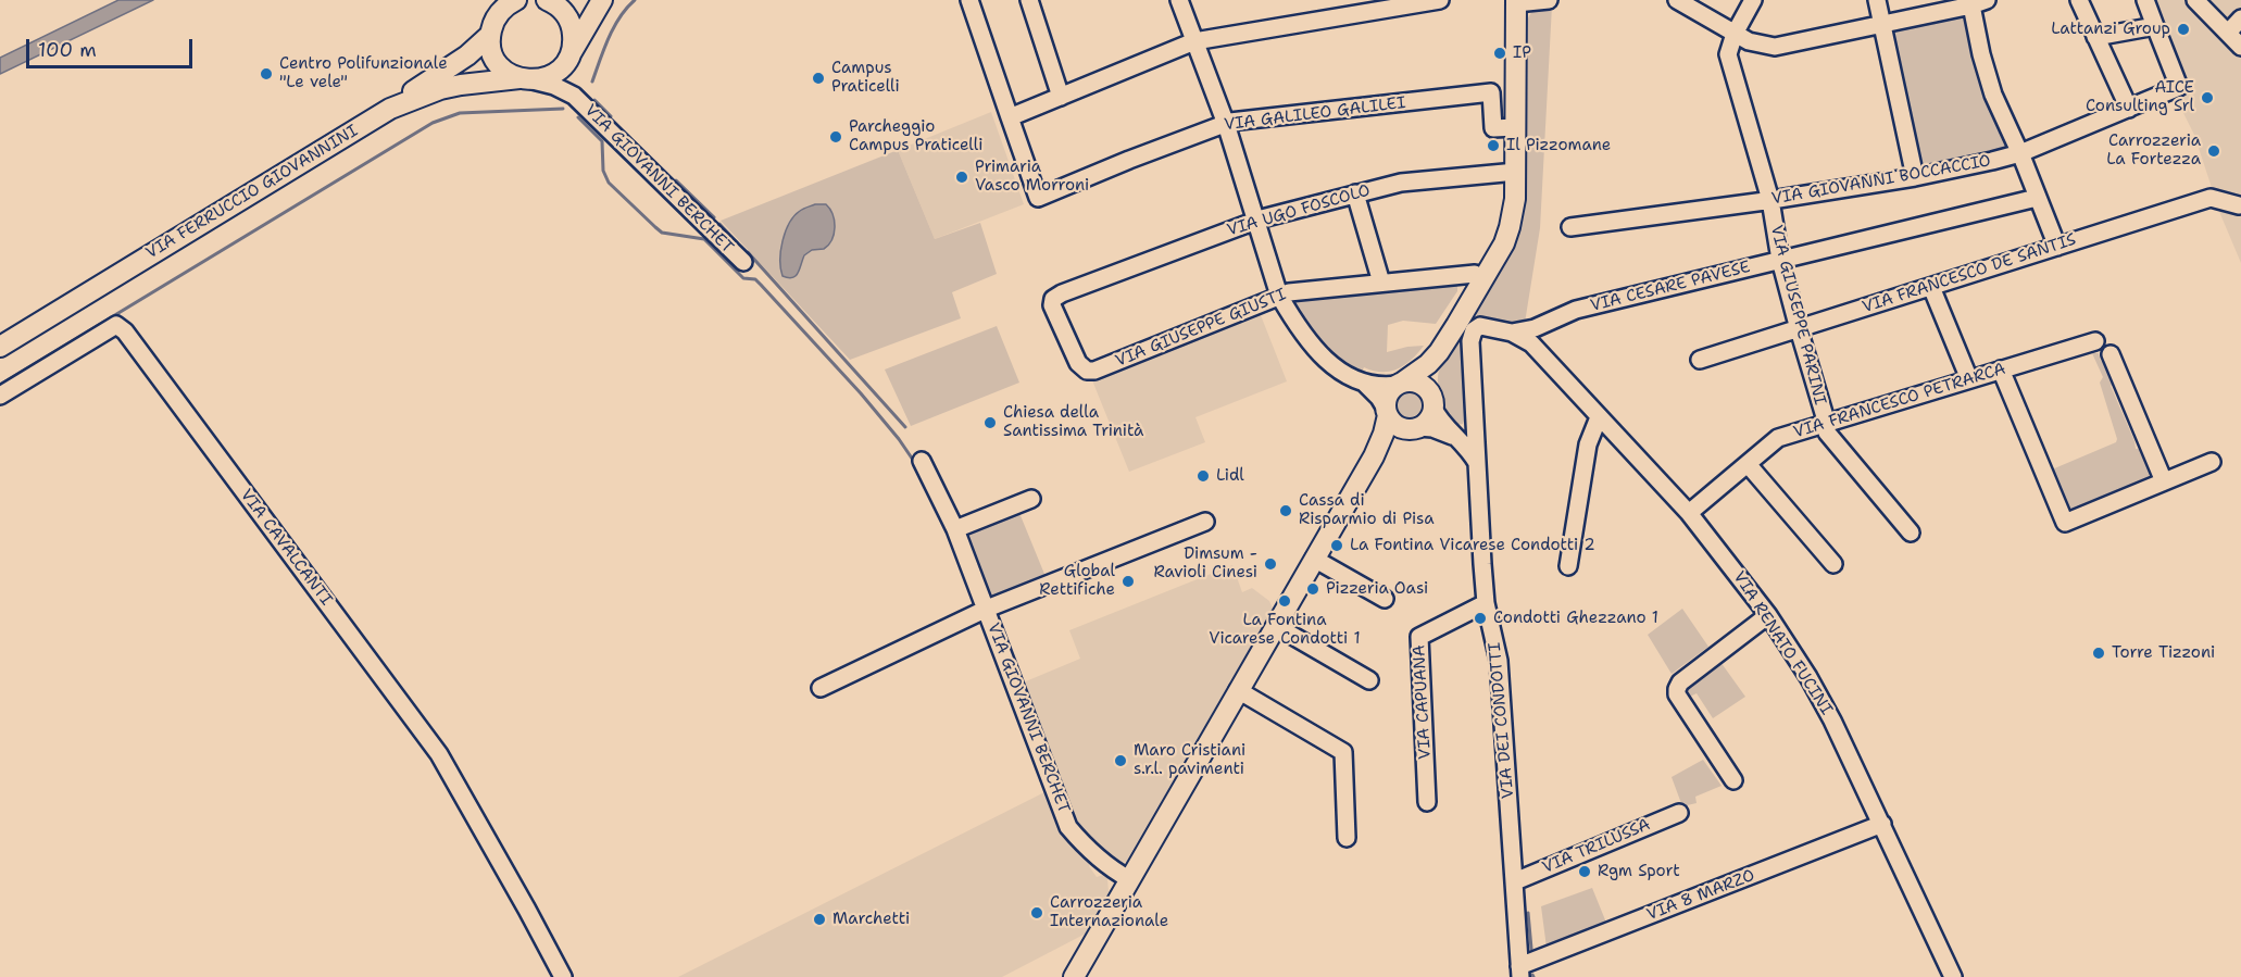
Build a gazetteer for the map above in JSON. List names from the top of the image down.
{
  "streets": {
    "main road": ["VIA FERRUCCIO GIOVANNINI"],
    "street": [
      "VIA GALILEO GALILEI",
      "VIA GIOVANNI BERCHET",
      "VIA GIOVANNI BOCCACCIO",
      "VIA UGO FOSCOLO",
      "VIA FRANCESCO DE SANTIS",
      "VIA CESARE PAVESE",
      "VIA GIUSEPPE PARINI",
      "VIA GIUSEPPE GIUSTI",
      "VIA FRANCESCO PETRARCA",
      "VIA CAVALCANTI",
      "VIA RENATO FUCINI",
      "VIA CAPUANA",
      "VIA DEI CONDOTTI",
      "VIA TRILUSSA",
      "VIA 8 MARZO"
    ]
  },
  "crossings": [
    ["VIA GIOVANNI BERCHET", "VIA FERRUCCIO GIOVANNINI"],
    ["VIA GIOVANNI BOCCACCIO", "VIA GIUSEPPE PARINI"],
    ["VIA UGO FOSCOLO", "VIA GIUSEPPE GIUSTI"],
    ["VIA FRANCESCO DE SANTIS", "VIA GIUSEPPE PARINI"],
    ["VIA CESARE PAVESE", "VIA GIUSEPPE PARINI"],
    ["VIA CESARE PAVESE", "VIA RENATO FUCINI"],
    ["VIA CESARE PAVESE", "VIA DEI CONDOTTI"],
    ["VIA GIUSEPPE PARINI", "VIA FRANCESCO PETRARCA"],
    ["VIA FRANCESCO PETRARCA", "VIA RENATO FUCINI"],
    ["VIA RENATO FUCINI", "VIA 8 MARZO"],
    ["VIA CAPUANA", "VIA DEI CONDOTTI"],
    ["VIA DEI CONDOTTI", "VIA TRILUSSA"],
    ["VIA DEI CONDOTTI", "VIA 8 MARZO"]
  ],
  "places": [
    "Lattanzi Group",
    "IP",
    "Centro Polifunzionale \"Le vele\"",
    "Campus Praticelli",
    "AICE Consulting Srl",
    "Parcheggio Campus Praticelli",
    "Il Pizzomane",
    "Carrozzeria La Fortezza",
    "Primaria Vasco Morroni",
    "Chiesa della Santissima Trinità",
    "Lidl",
    "Cassa di Risparmio di Pisa",
    "La Fontina Vicarese Condotti 2",
    "Dimsum - Ravioli Cinesi",
    "Global Rettifiche",
    "Pizzeria Oasi",
    "La Fontina Vicarese Condotti 1",
    "Condotti Ghezzano 1",
    "Torre Tizzoni",
    "Maro Cristiani s.r.l. pavimenti",
    "Rgm Sport",
    "Carrozzeria Internazionale",
    "Marchetti"
  ],
  "scale_bar": "100 m"
}
